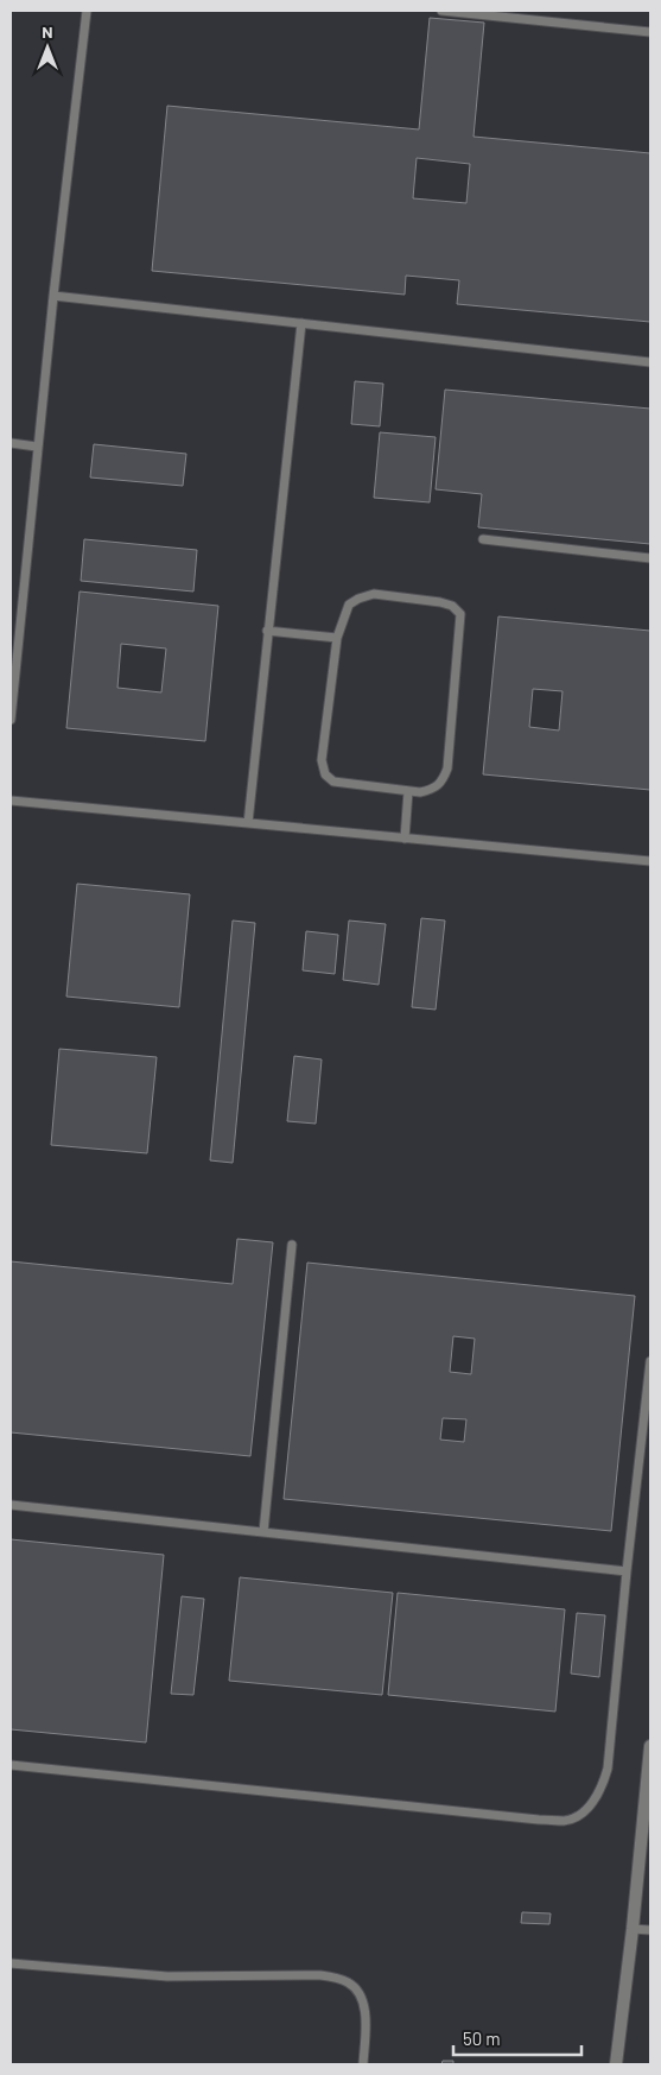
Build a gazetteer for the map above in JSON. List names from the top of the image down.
{
  "scale_bar": "50 m",
  "north": "top"
}
